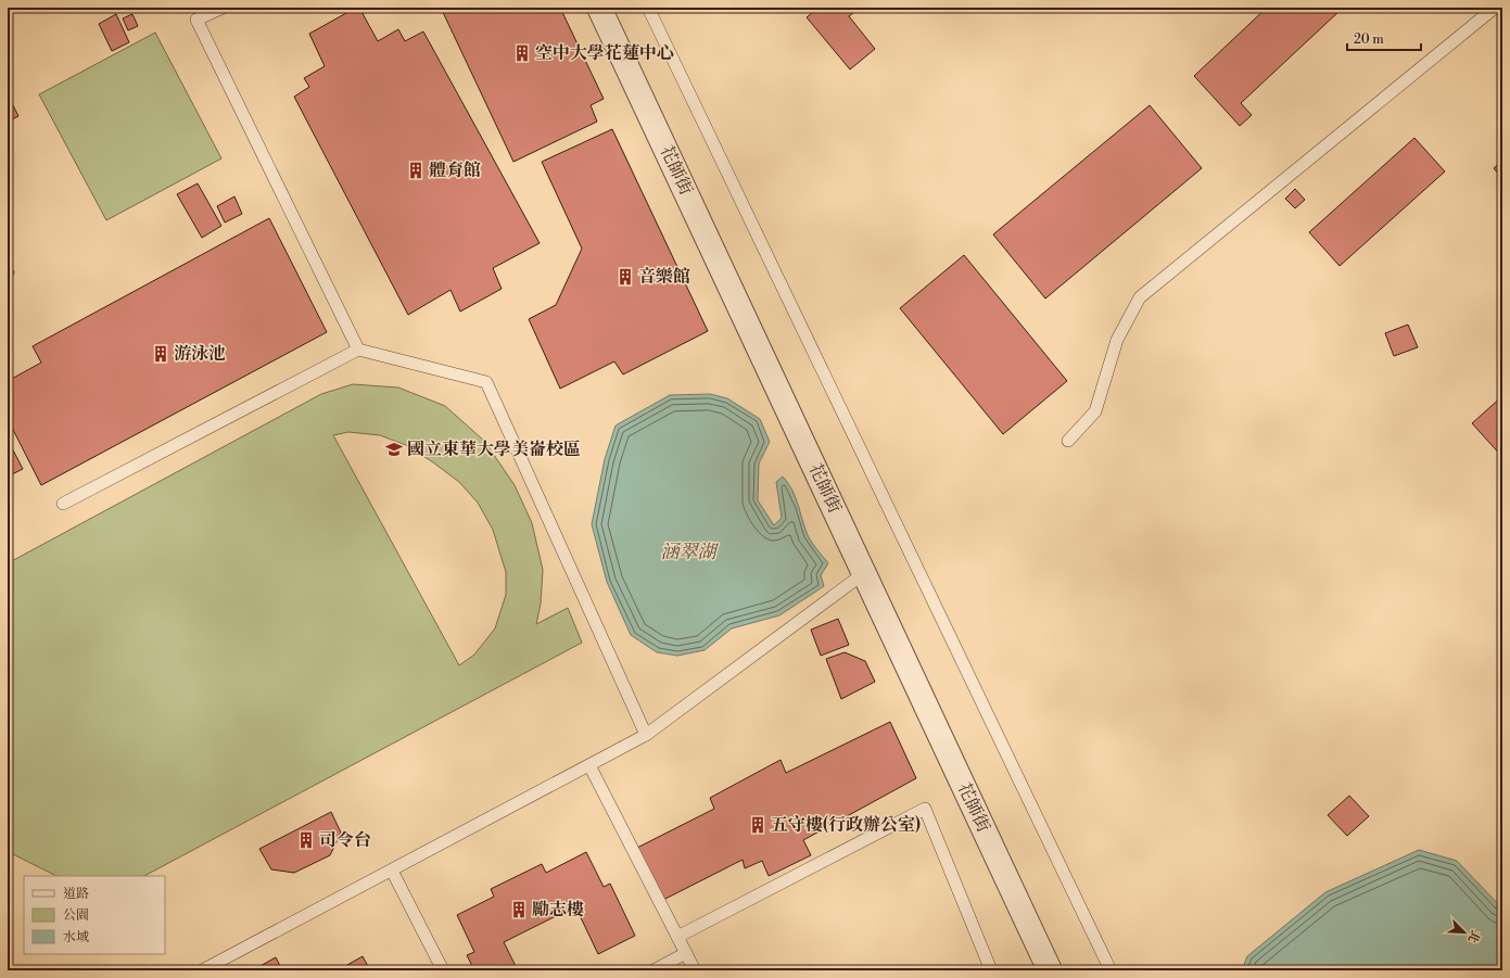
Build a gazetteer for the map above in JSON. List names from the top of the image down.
{
  "streets": {
    "street": ["花師街"]
  },
  "water": ["涵翠湖"],
  "places": {
    "building": [
      "空中大學花蓮中心",
      "體育館",
      "音樂館",
      "游泳池",
      "五守樓(行政辦公室)",
      "司令台",
      "勵志樓"
    ],
    "school or university": ["國立東華大學美崙校區"]
  },
  "legend": ["道路", "公園", "水域"],
  "scale_bar": "20 m",
  "north": "bottom right"
}
